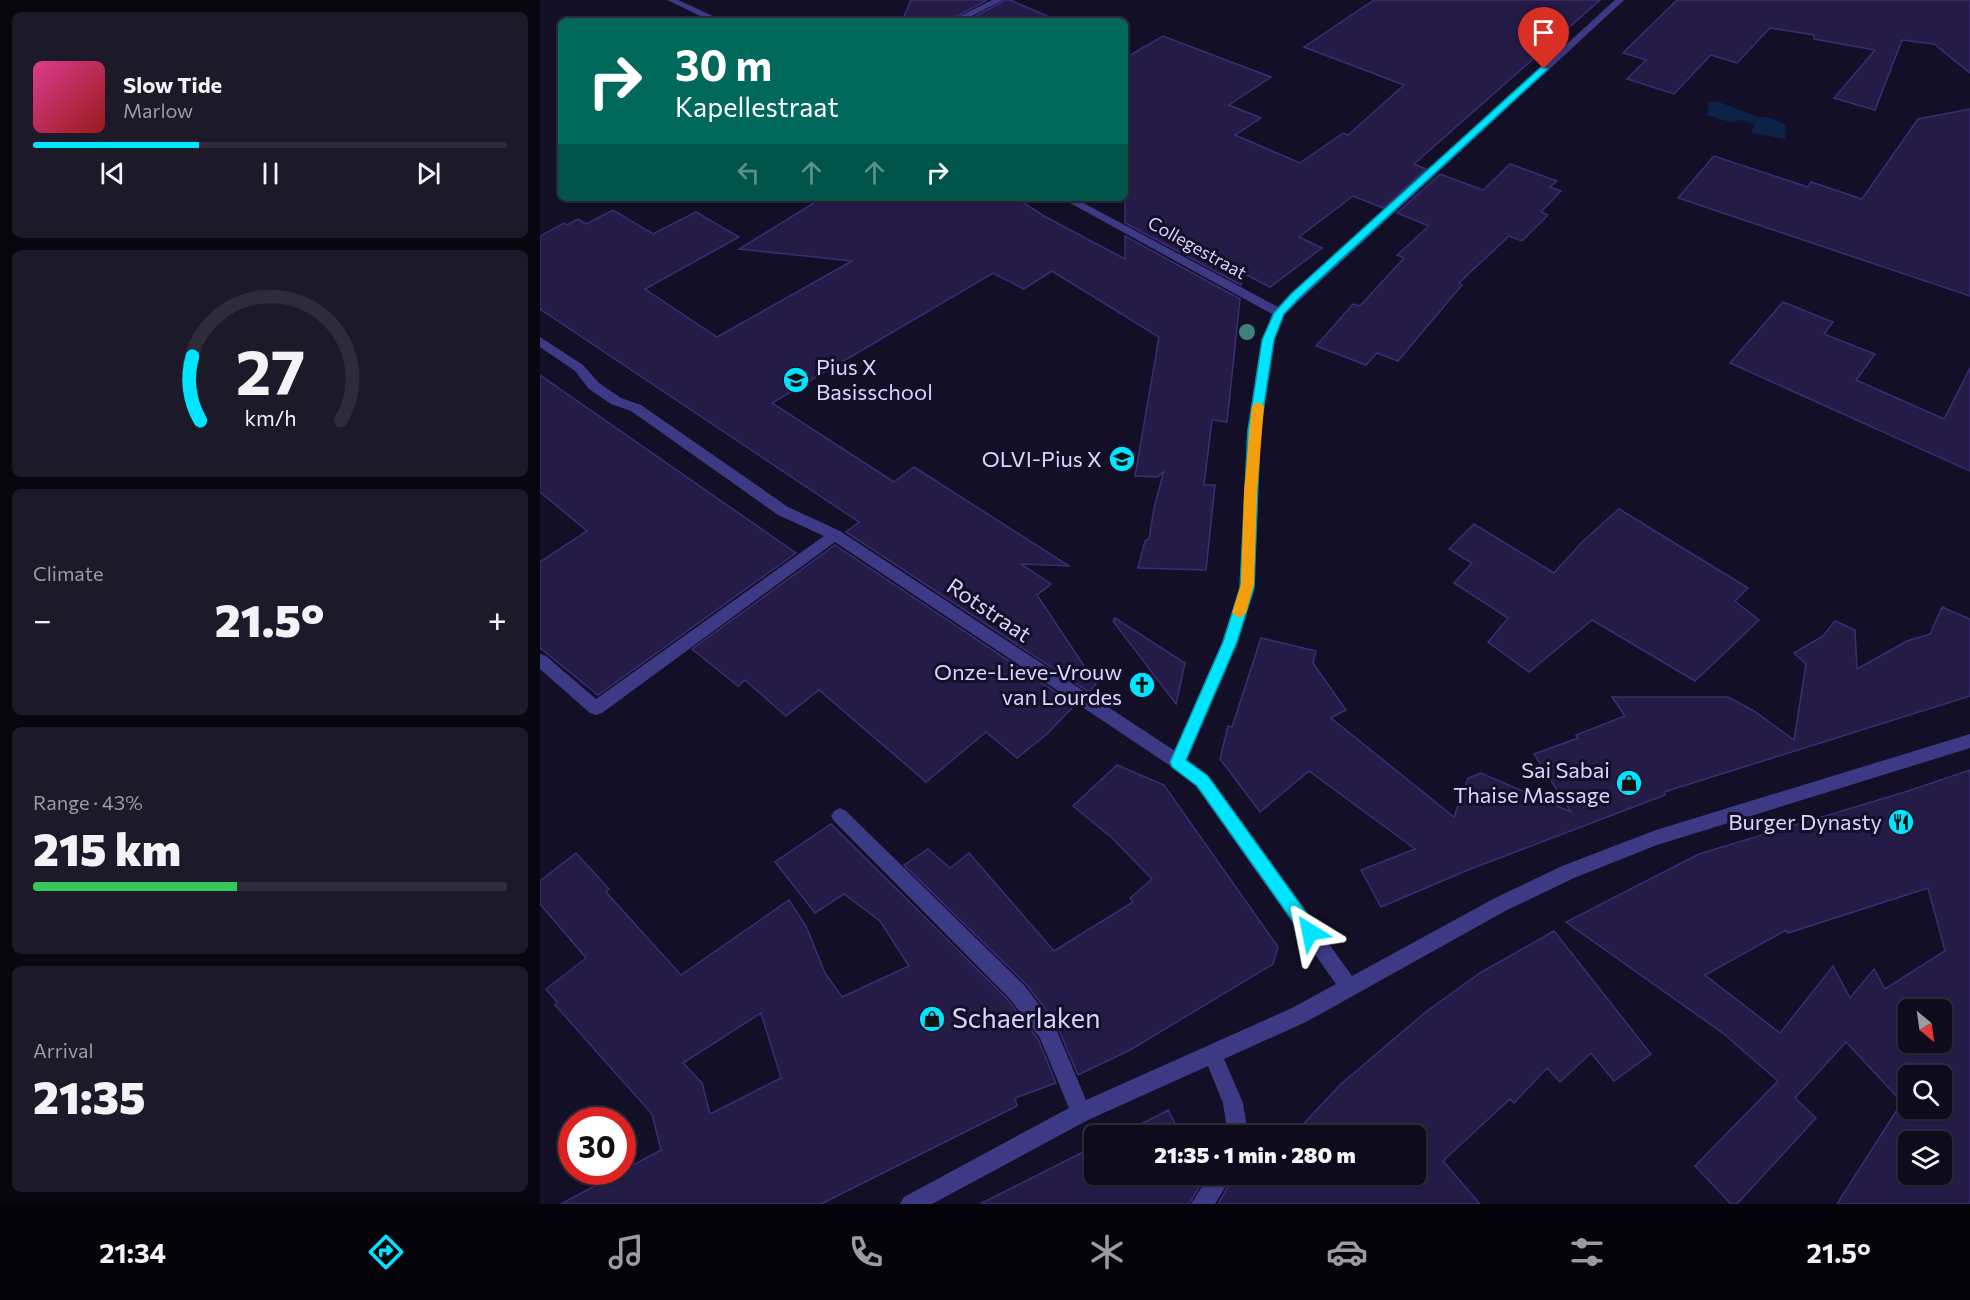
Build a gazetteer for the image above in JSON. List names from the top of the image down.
{
  "streets": {
    "street": ["Collegestraat", "Rotstraat"]
  },
  "places": {
    "school or university": ["Pius X Basisschool", "OLVI-Pius X"],
    "church": ["Onze-Lieve-Vrouw van Lourdes"],
    "shop": ["Sai Sabai Thaise Massage", "Schaerlaken"],
    "restaurant": ["Burger Dynasty"]
  },
  "north": "bottom right",
  "page": {
    "turn": ["30 m", "Kapellestraat"],
    "song": ["Slow Tide", "Marlow"],
    "tile": [
      "Climate",
      ["Range · 43%", "215 km"],
      ["Arrival", "21:35"]
    ],
    "heat": ["−", "21.5°", "+"],
    "limit": "30",
    "trip": "21:35 · 1 min · 280 m",
    "tabs": ["21:34", "21.5°"],
    "gauge": ["27", "km/h"]
  }
}
